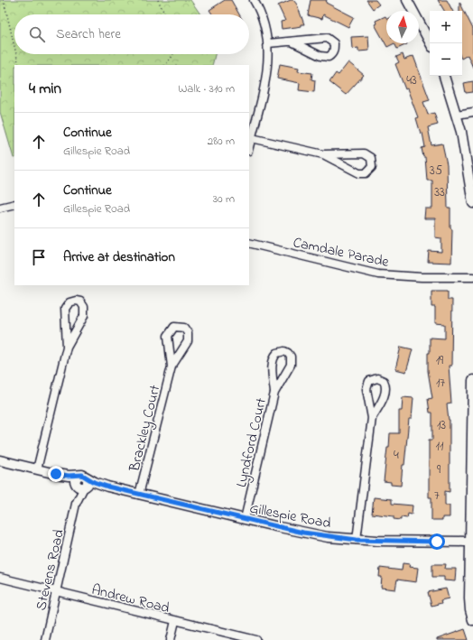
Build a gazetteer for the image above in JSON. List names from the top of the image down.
{
  "streets": {
    "street": [
      "Camdale Parade",
      "Brackley Court",
      "Lyndford Court",
      "Gillespie Road",
      "Stevens Road",
      "Andrew Road"
    ]
  },
  "crossings": [
    ["Brackley Court", "Gillespie Road"],
    ["Lyndford Court", "Gillespie Road"],
    ["Gillespie Road", "Stevens Road"],
    ["Stevens Road", "Andrew Road"]
  ],
  "house_numbers": [
    "43",
    "35",
    "33",
    "19",
    "17",
    "13",
    "11",
    "4",
    "9",
    "7"
  ],
  "north": "top",
  "page": {
    "map_buttons": ["+", "−"],
    "search": "Search here",
    "heading": ["4 min", "Walk · 310 m"],
    "list": [
      ["Continue", "Gillespie Road", "280 m"],
      ["Continue", "Gillespie Road", "30 m"],
      "Arrive at destination"
    ]
  }
}
